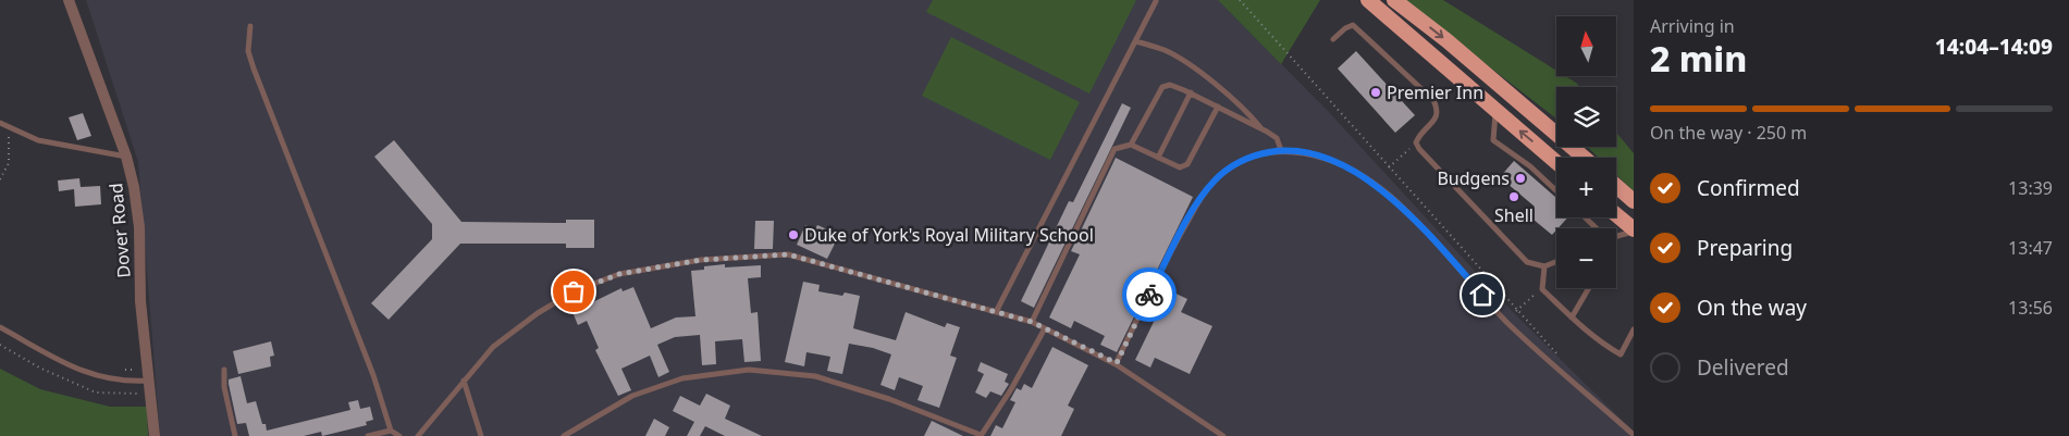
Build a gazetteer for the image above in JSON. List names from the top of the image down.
{
  "streets": {
    "street": ["Dover Road"]
  },
  "places": [
    "Premier Inn",
    "Budgens",
    "Shell",
    "Duke of York's Royal Military School"
  ],
  "north": "top",
  "page": {
    "heading": ["2 min", "Arriving in", "14:04–14:09"],
    "map_buttons": ["+", "−"],
    "bar": "On the way · 250 m",
    "list": [
      ["Confirmed", "13:39"],
      ["Preparing", "13:47"],
      ["On the way", "13:56"],
      "Delivered"
    ]
  }
}
